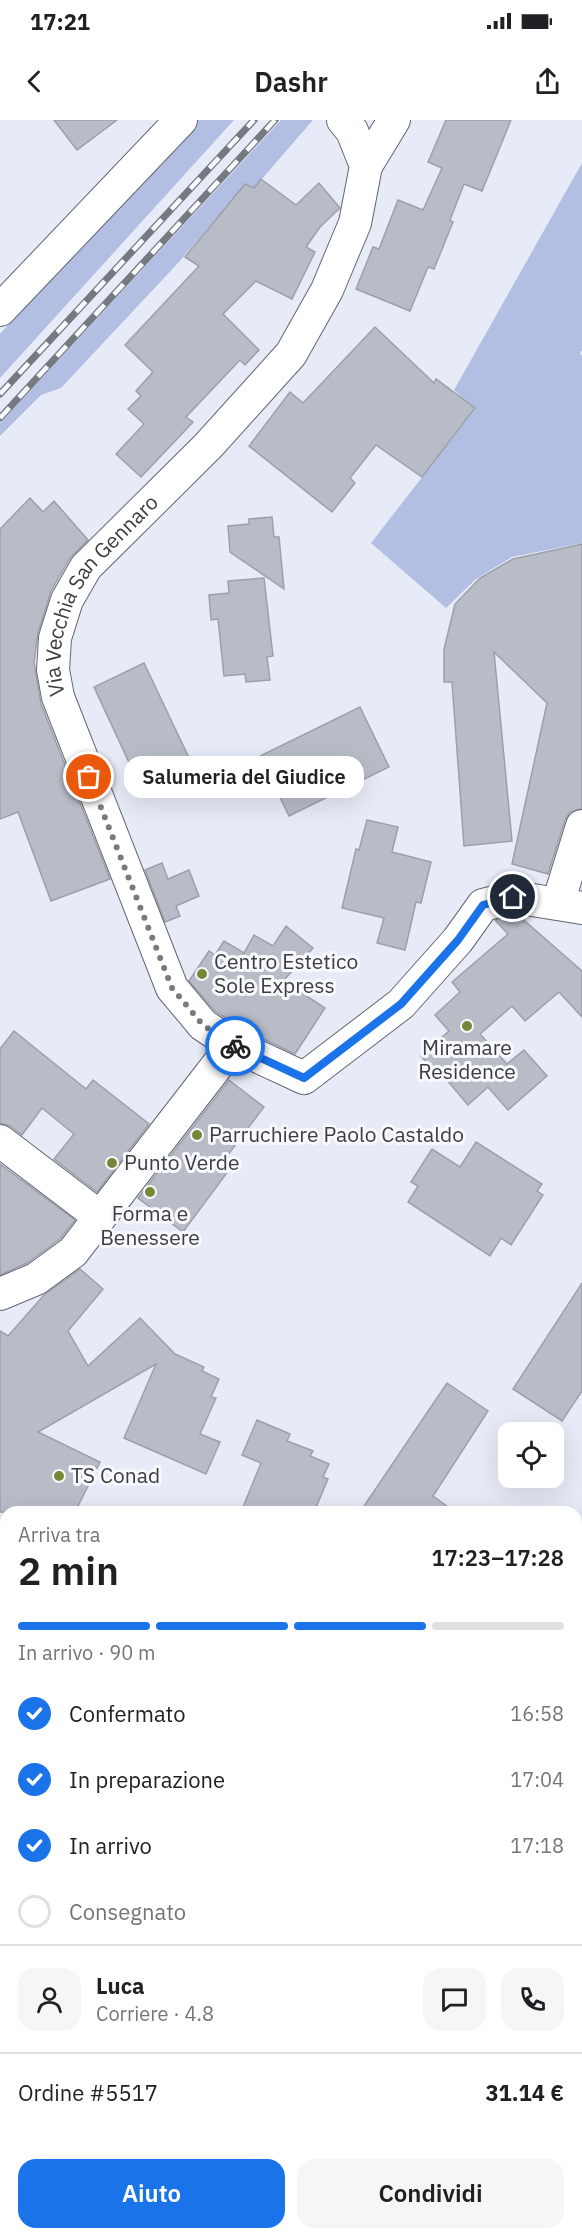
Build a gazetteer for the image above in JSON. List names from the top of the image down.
{
  "streets": {
    "street": ["Via Vecchia San Gennaro"]
  },
  "places": [
    "Salumeria del Giudice",
    "Centro Estetico Sole Express",
    "Miramare Residence",
    "Parruchiere Paolo Castaldo",
    "Punto Verde",
    "Forma e Benessere",
    "TS Conad"
  ],
  "page": {
    "status": "17:21",
    "header": "Dashr",
    "bubble": "Salumeria del Giudice",
    "heading": ["2 min", "Arriva tra", "17:23–17:28"],
    "panel": [
      "Luca",
      "Corriere · 4.8",
      "Ordine #5517",
      "31.14 €"
    ],
    "bar": "In arrivo · 90 m",
    "list": [
      ["Confermato", "16:58"],
      ["In preparazione", "17:04"],
      ["In arrivo", "17:18"],
      "Consegnato"
    ],
    "buttons": ["Aiuto", "Condividi"]
  }
}
